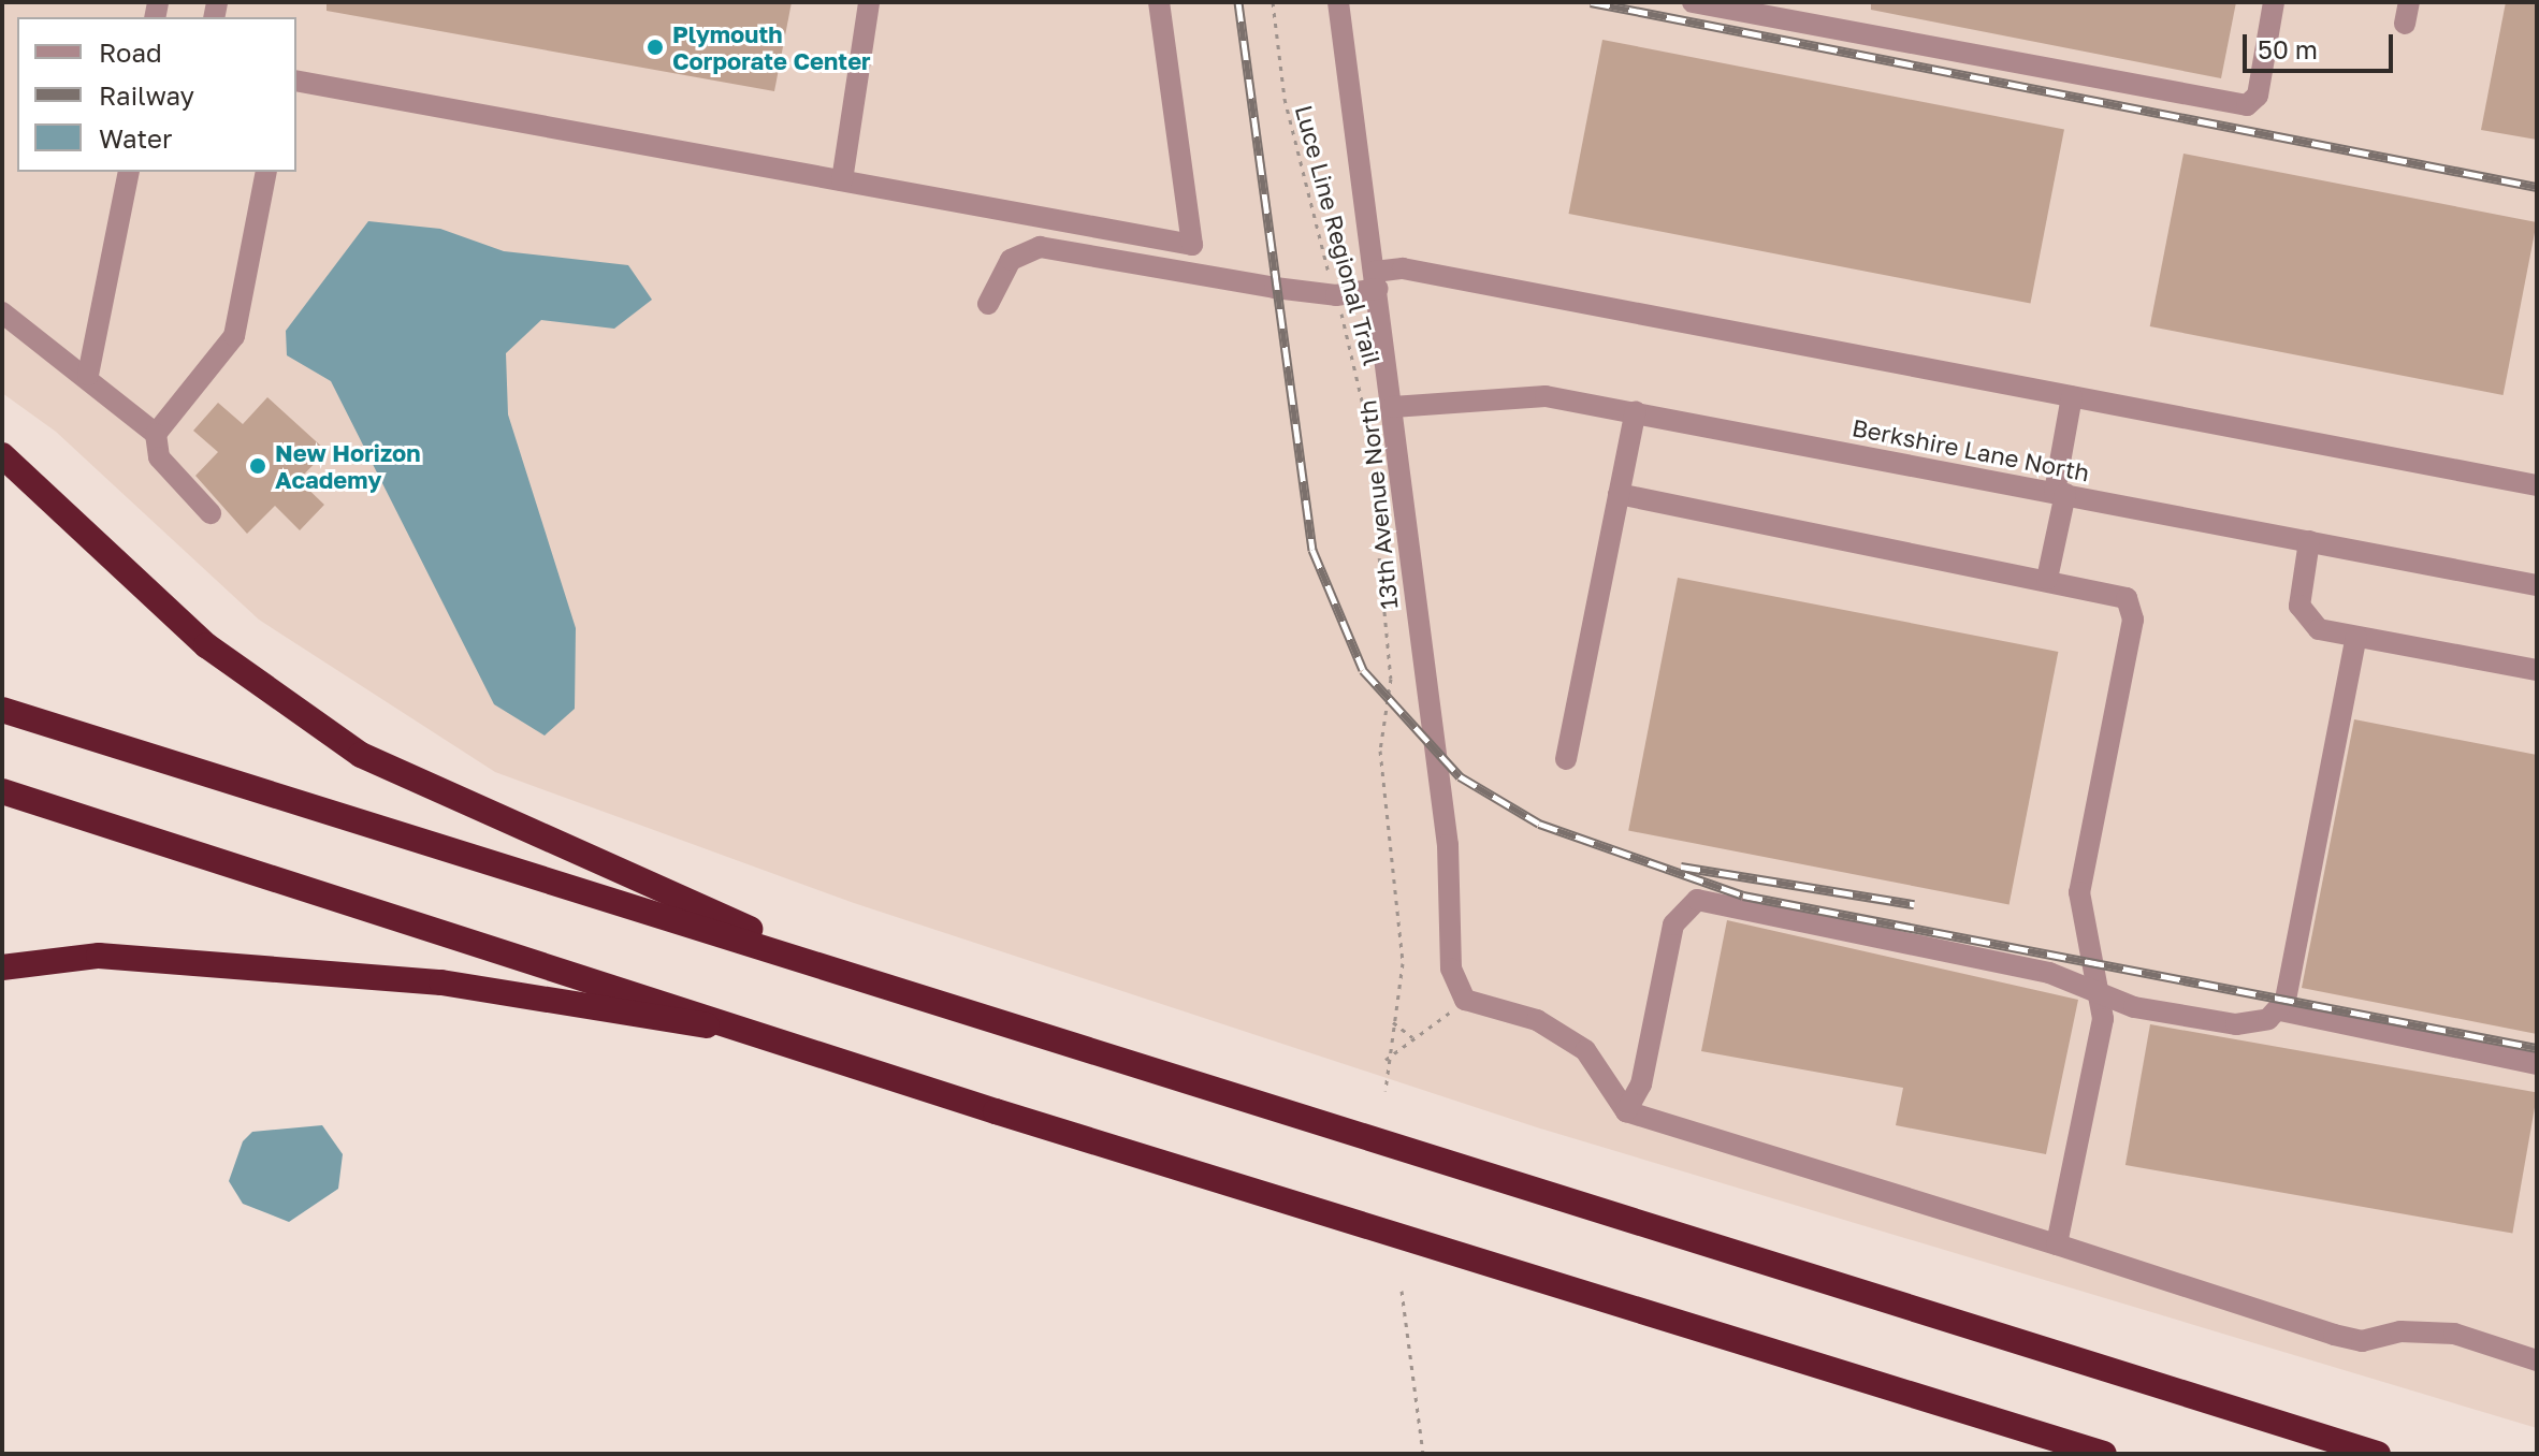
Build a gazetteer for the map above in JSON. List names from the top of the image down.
{
  "streets": {
    "street": ["Berkshire Lane North", "13th Avenue North"],
    "path": ["Luce Line Regional Trail"]
  },
  "crossings": [
    ["Berkshire Lane North", "13th Avenue North"]
  ],
  "places": ["Plymouth Corporate Center", "New Horizon Academy"],
  "legend": ["Road", "Railway", "Water"],
  "scale_bar": "50 m"
}
